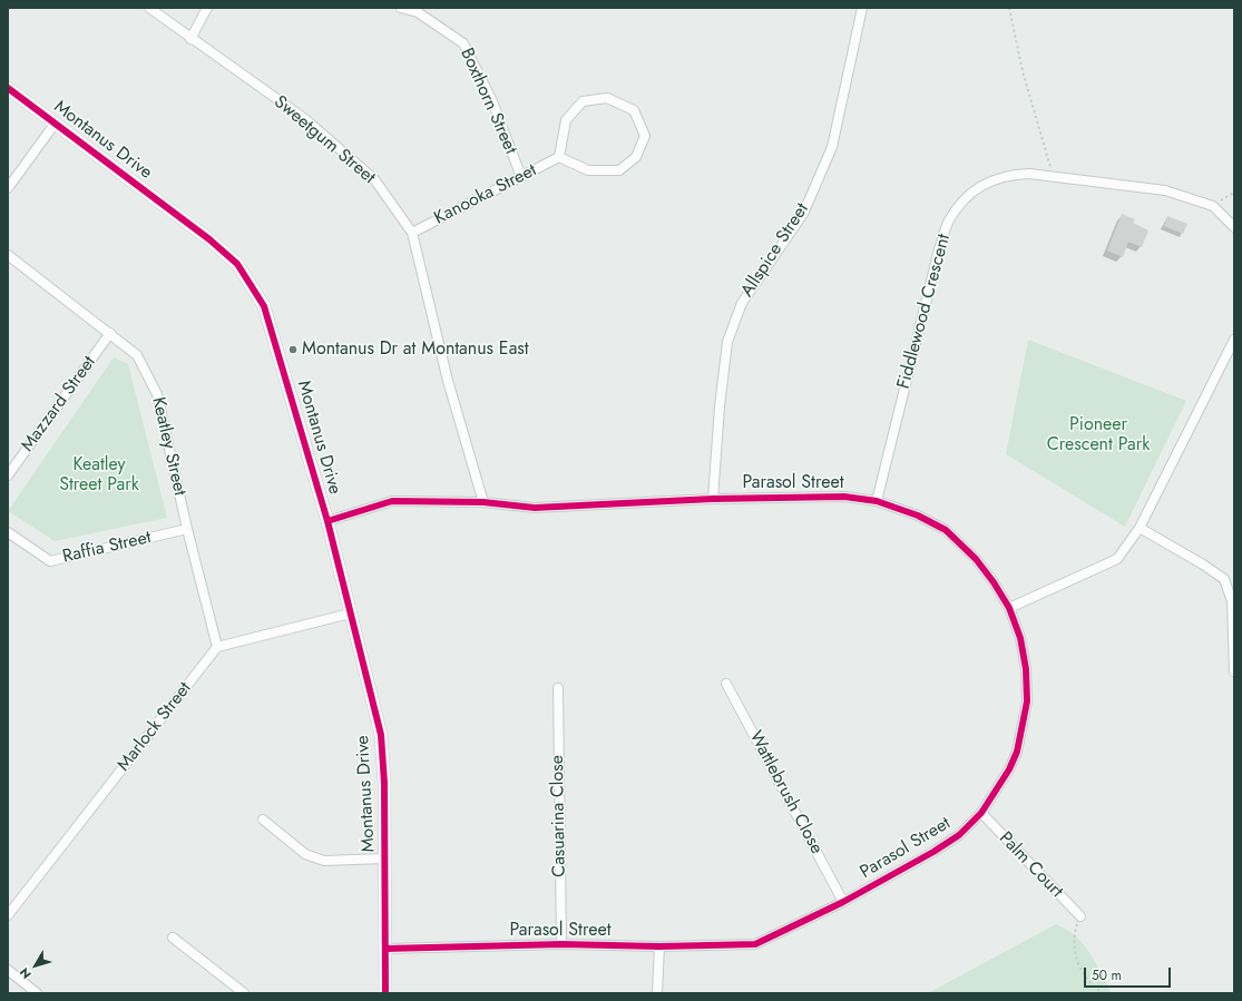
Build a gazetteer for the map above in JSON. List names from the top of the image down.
{
  "streets": {
    "street": [
      "Boxthorn Street",
      "Montanus Drive",
      "Sweetgum Street",
      "Kanooka Street",
      "Allspice Street",
      "Fiddlewood Crescent",
      "Mazzard Street",
      "Keatley Street",
      "Parasol Street",
      "Raffia Street",
      "Marlock Street",
      "Wattlebrush Close",
      "Casuarina Close",
      "Palm Court"
    ]
  },
  "crossings": [
    ["Boxthorn Street", "Kanooka Street"],
    ["Montanus Drive", "Parasol Street"],
    ["Sweetgum Street", "Kanooka Street"],
    ["Sweetgum Street", "Parasol Street"],
    ["Allspice Street", "Parasol Street"],
    ["Fiddlewood Crescent", "Parasol Street"],
    ["Mazzard Street", "Keatley Street"],
    ["Keatley Street", "Raffia Street"],
    ["Keatley Street", "Marlock Street"],
    ["Parasol Street", "Wattlebrush Close"],
    ["Parasol Street", "Casuarina Close"],
    ["Parasol Street", "Palm Court"]
  ],
  "parks": ["Pioneer Crescent Park", "Keatley Street Park"],
  "places": ["Montanus Dr at Montanus East"],
  "scale_bar": "50 m",
  "north": "bottom left"
}
